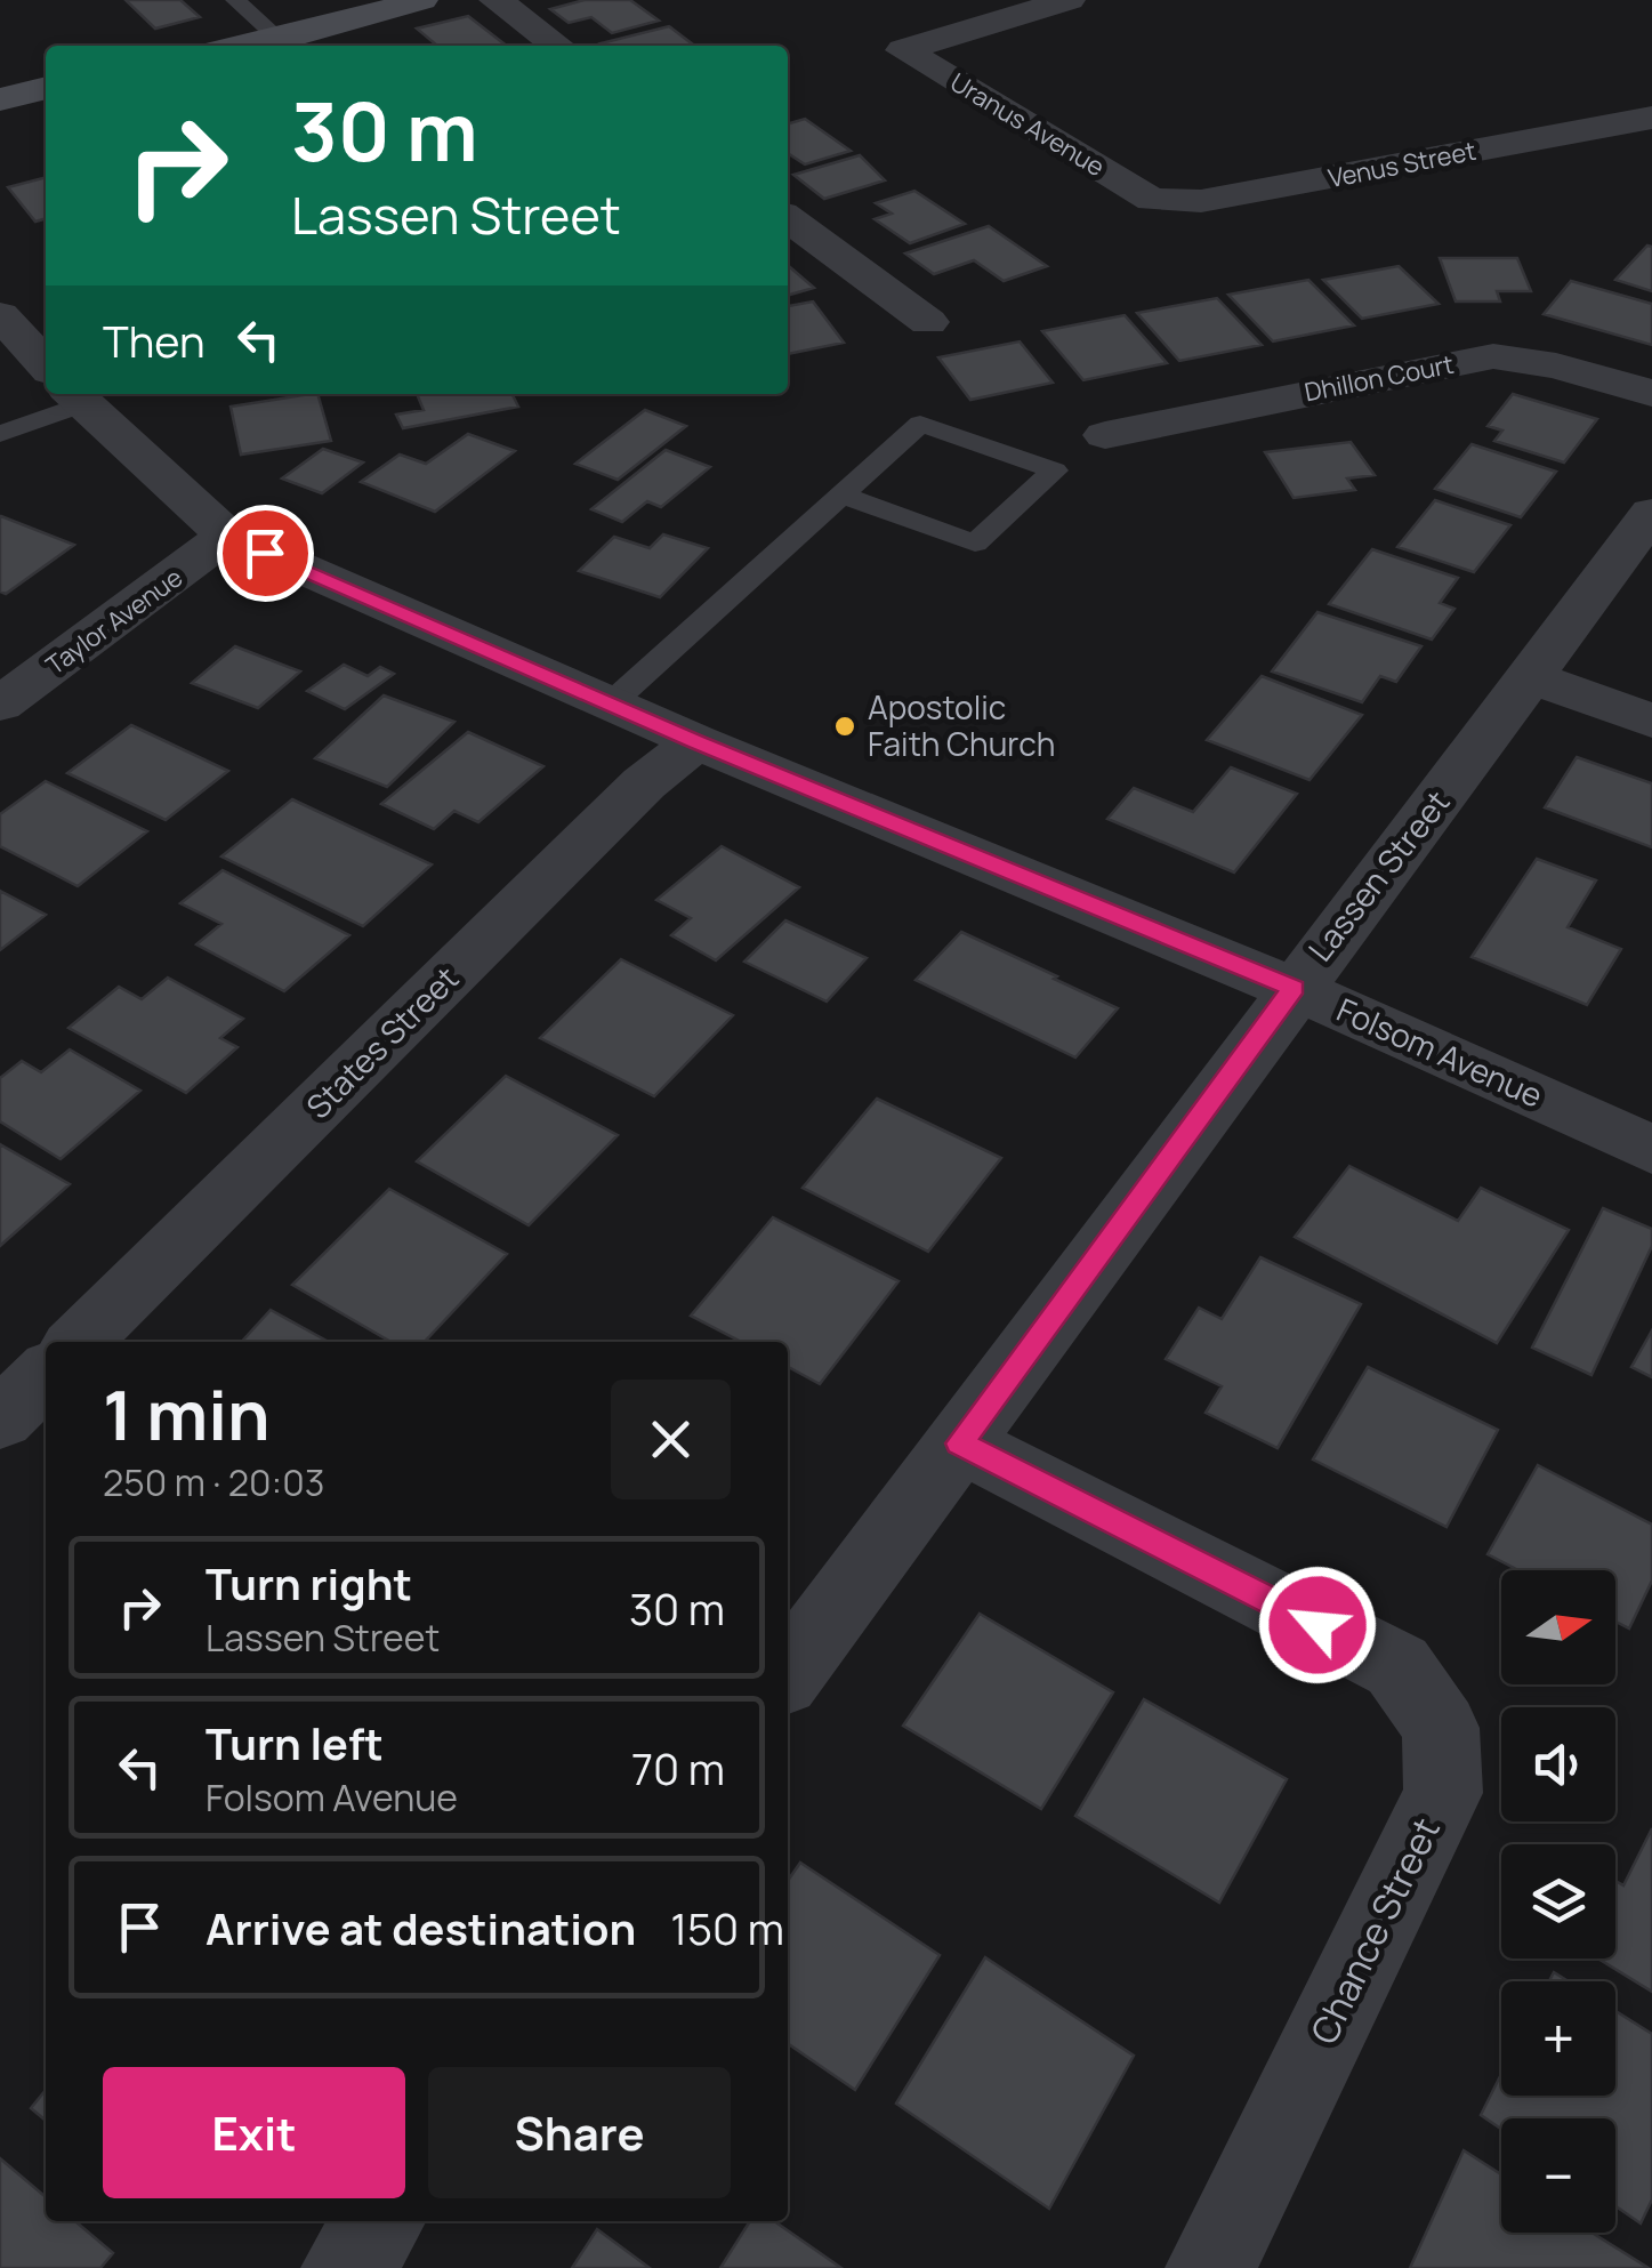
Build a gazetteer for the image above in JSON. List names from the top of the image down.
{
  "streets": {
    "street": [
      "Uranus Avenue",
      "Venus Street",
      "Dhillon Court",
      "Taylor Avenue",
      "Lassen Street",
      "States Street",
      "Folsom Avenue",
      "Chance Street"
    ]
  },
  "crossings": [
    ["Uranus Avenue", "Venus Street"],
    ["Taylor Avenue", "Folsom Avenue"],
    ["Lassen Street", "Folsom Avenue"],
    ["Lassen Street", "Chance Street"],
    ["States Street", "Folsom Avenue"]
  ],
  "places": ["Apostolic Faith Church"],
  "north": "right",
  "page": {
    "turn": ["30 m", "Lassen Street"],
    "then": "Then",
    "heading": ["1 min", "250 m · 20:03"],
    "list": [
      {
        "name": "Turn right",
        "note": "Lassen Street",
        "value": "30 m"
      },
      {
        "name": "Turn left",
        "note": "Folsom Avenue",
        "value": "70 m"
      },
      {
        "name": "Arrive at destination",
        "value": "150 m"
      }
    ],
    "map_buttons": ["+", "−"],
    "buttons": ["Exit", "Share"]
  }
}
